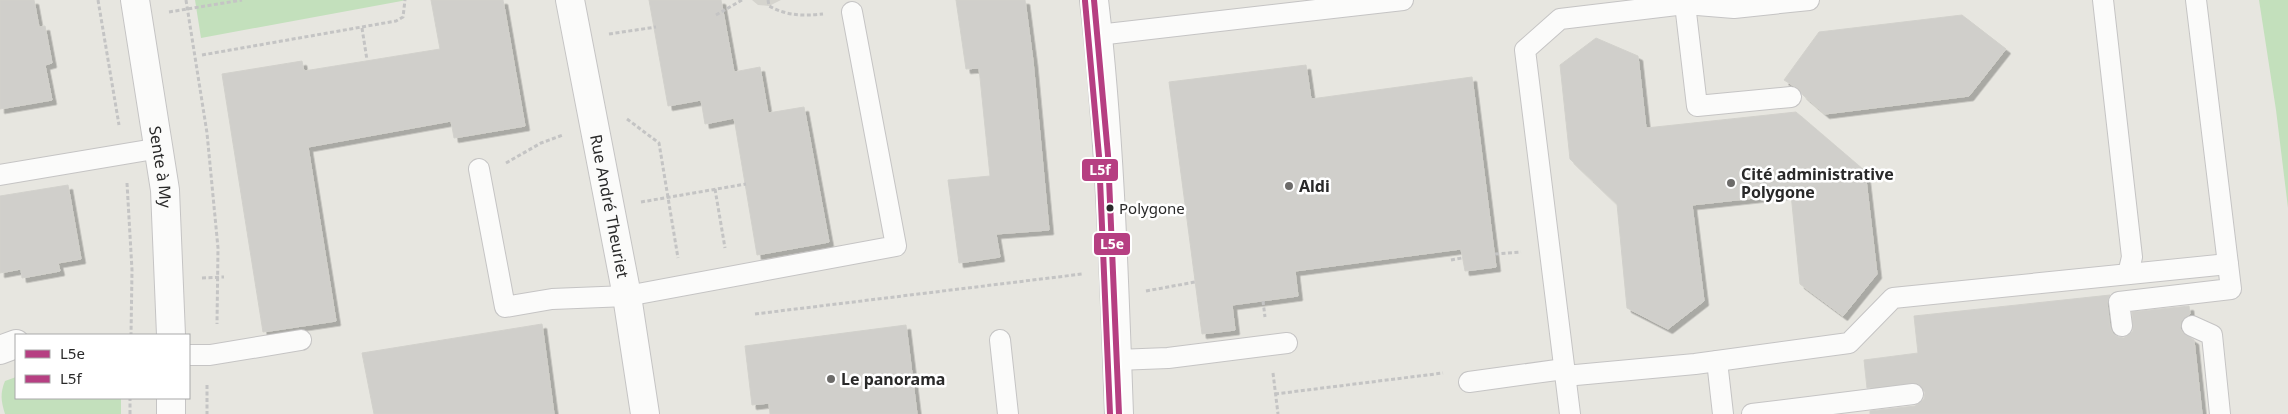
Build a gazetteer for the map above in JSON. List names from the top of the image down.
{
  "streets": {
    "street": ["Sente à My", "Rue André Theuriet"]
  },
  "places": [
    "Cité administrative Polygone",
    "Aldi",
    "Polygone",
    "Le panorama"
  ],
  "lines": ["transit line L5e", "transit line L5f"],
  "legend": ["L5e", "L5f"]
}
